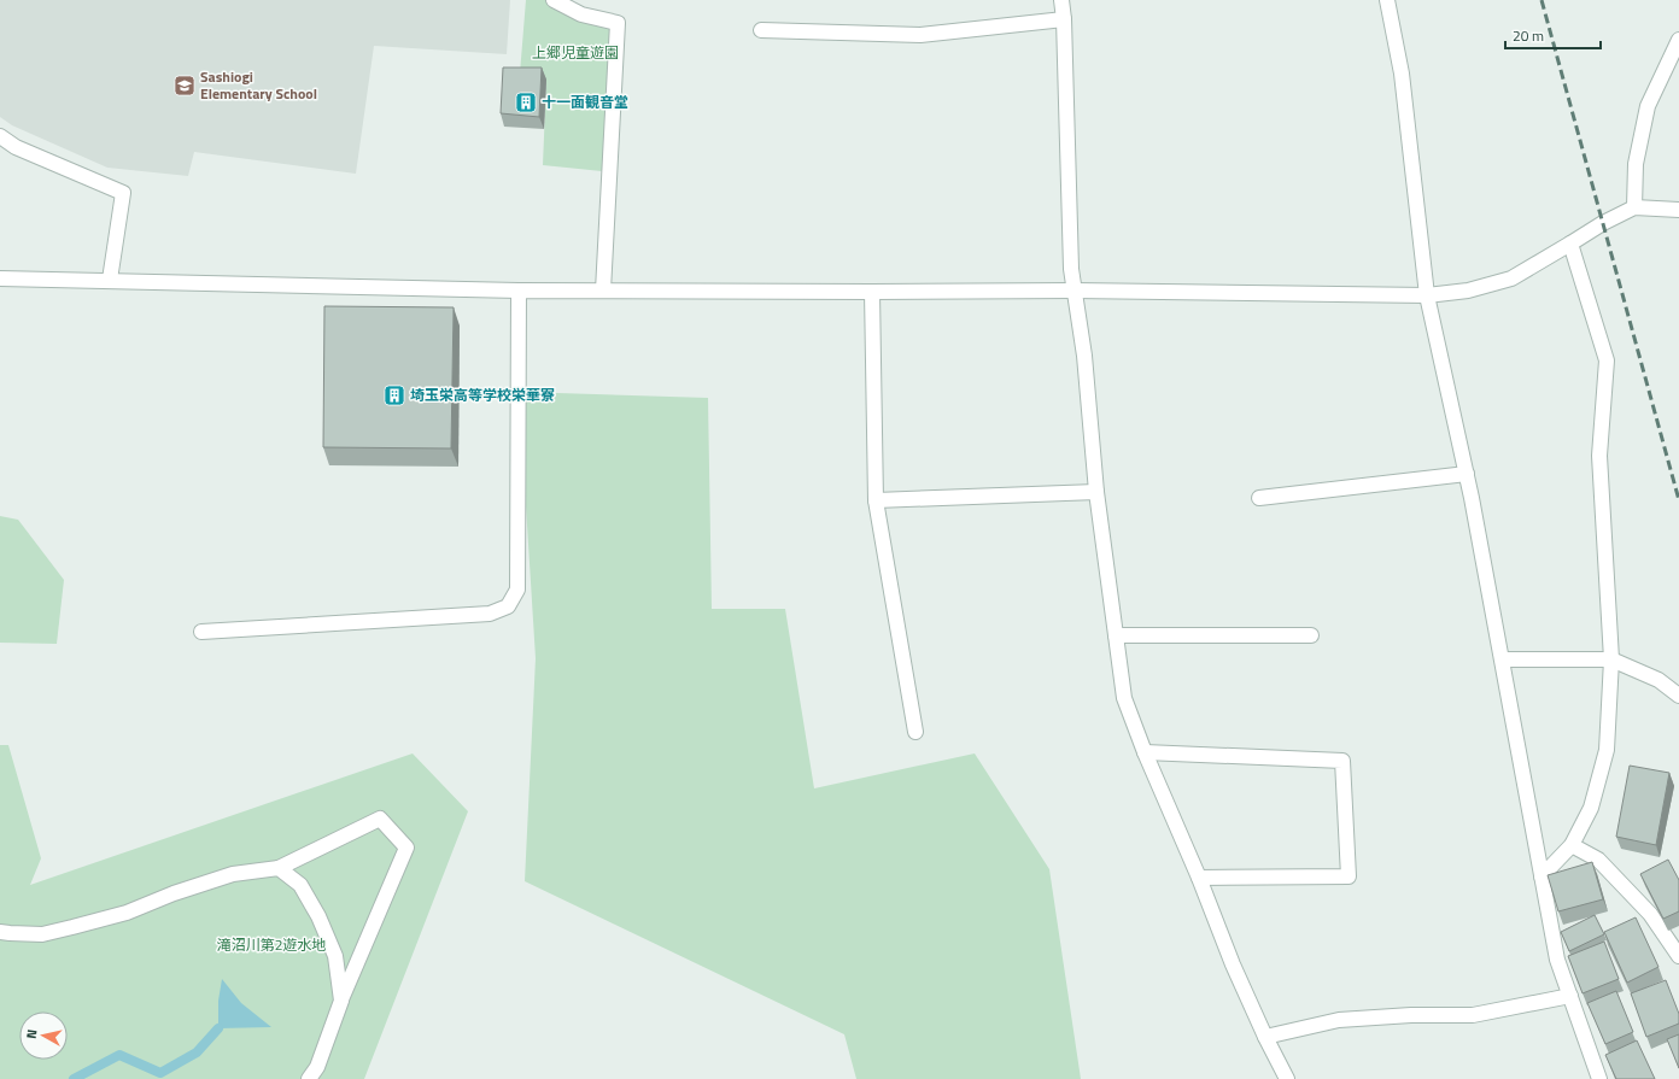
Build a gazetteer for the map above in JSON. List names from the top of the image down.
{
  "parks": ["上郷児童遊園", "滝沼川第2遊水地"],
  "places": {
    "school or university": ["Sashiogi Elementary School"],
    "building": ["十一面観音堂", "埼玉栄高等学校栄華寮"]
  },
  "scale_bar": "20 m",
  "north": "left"
}
